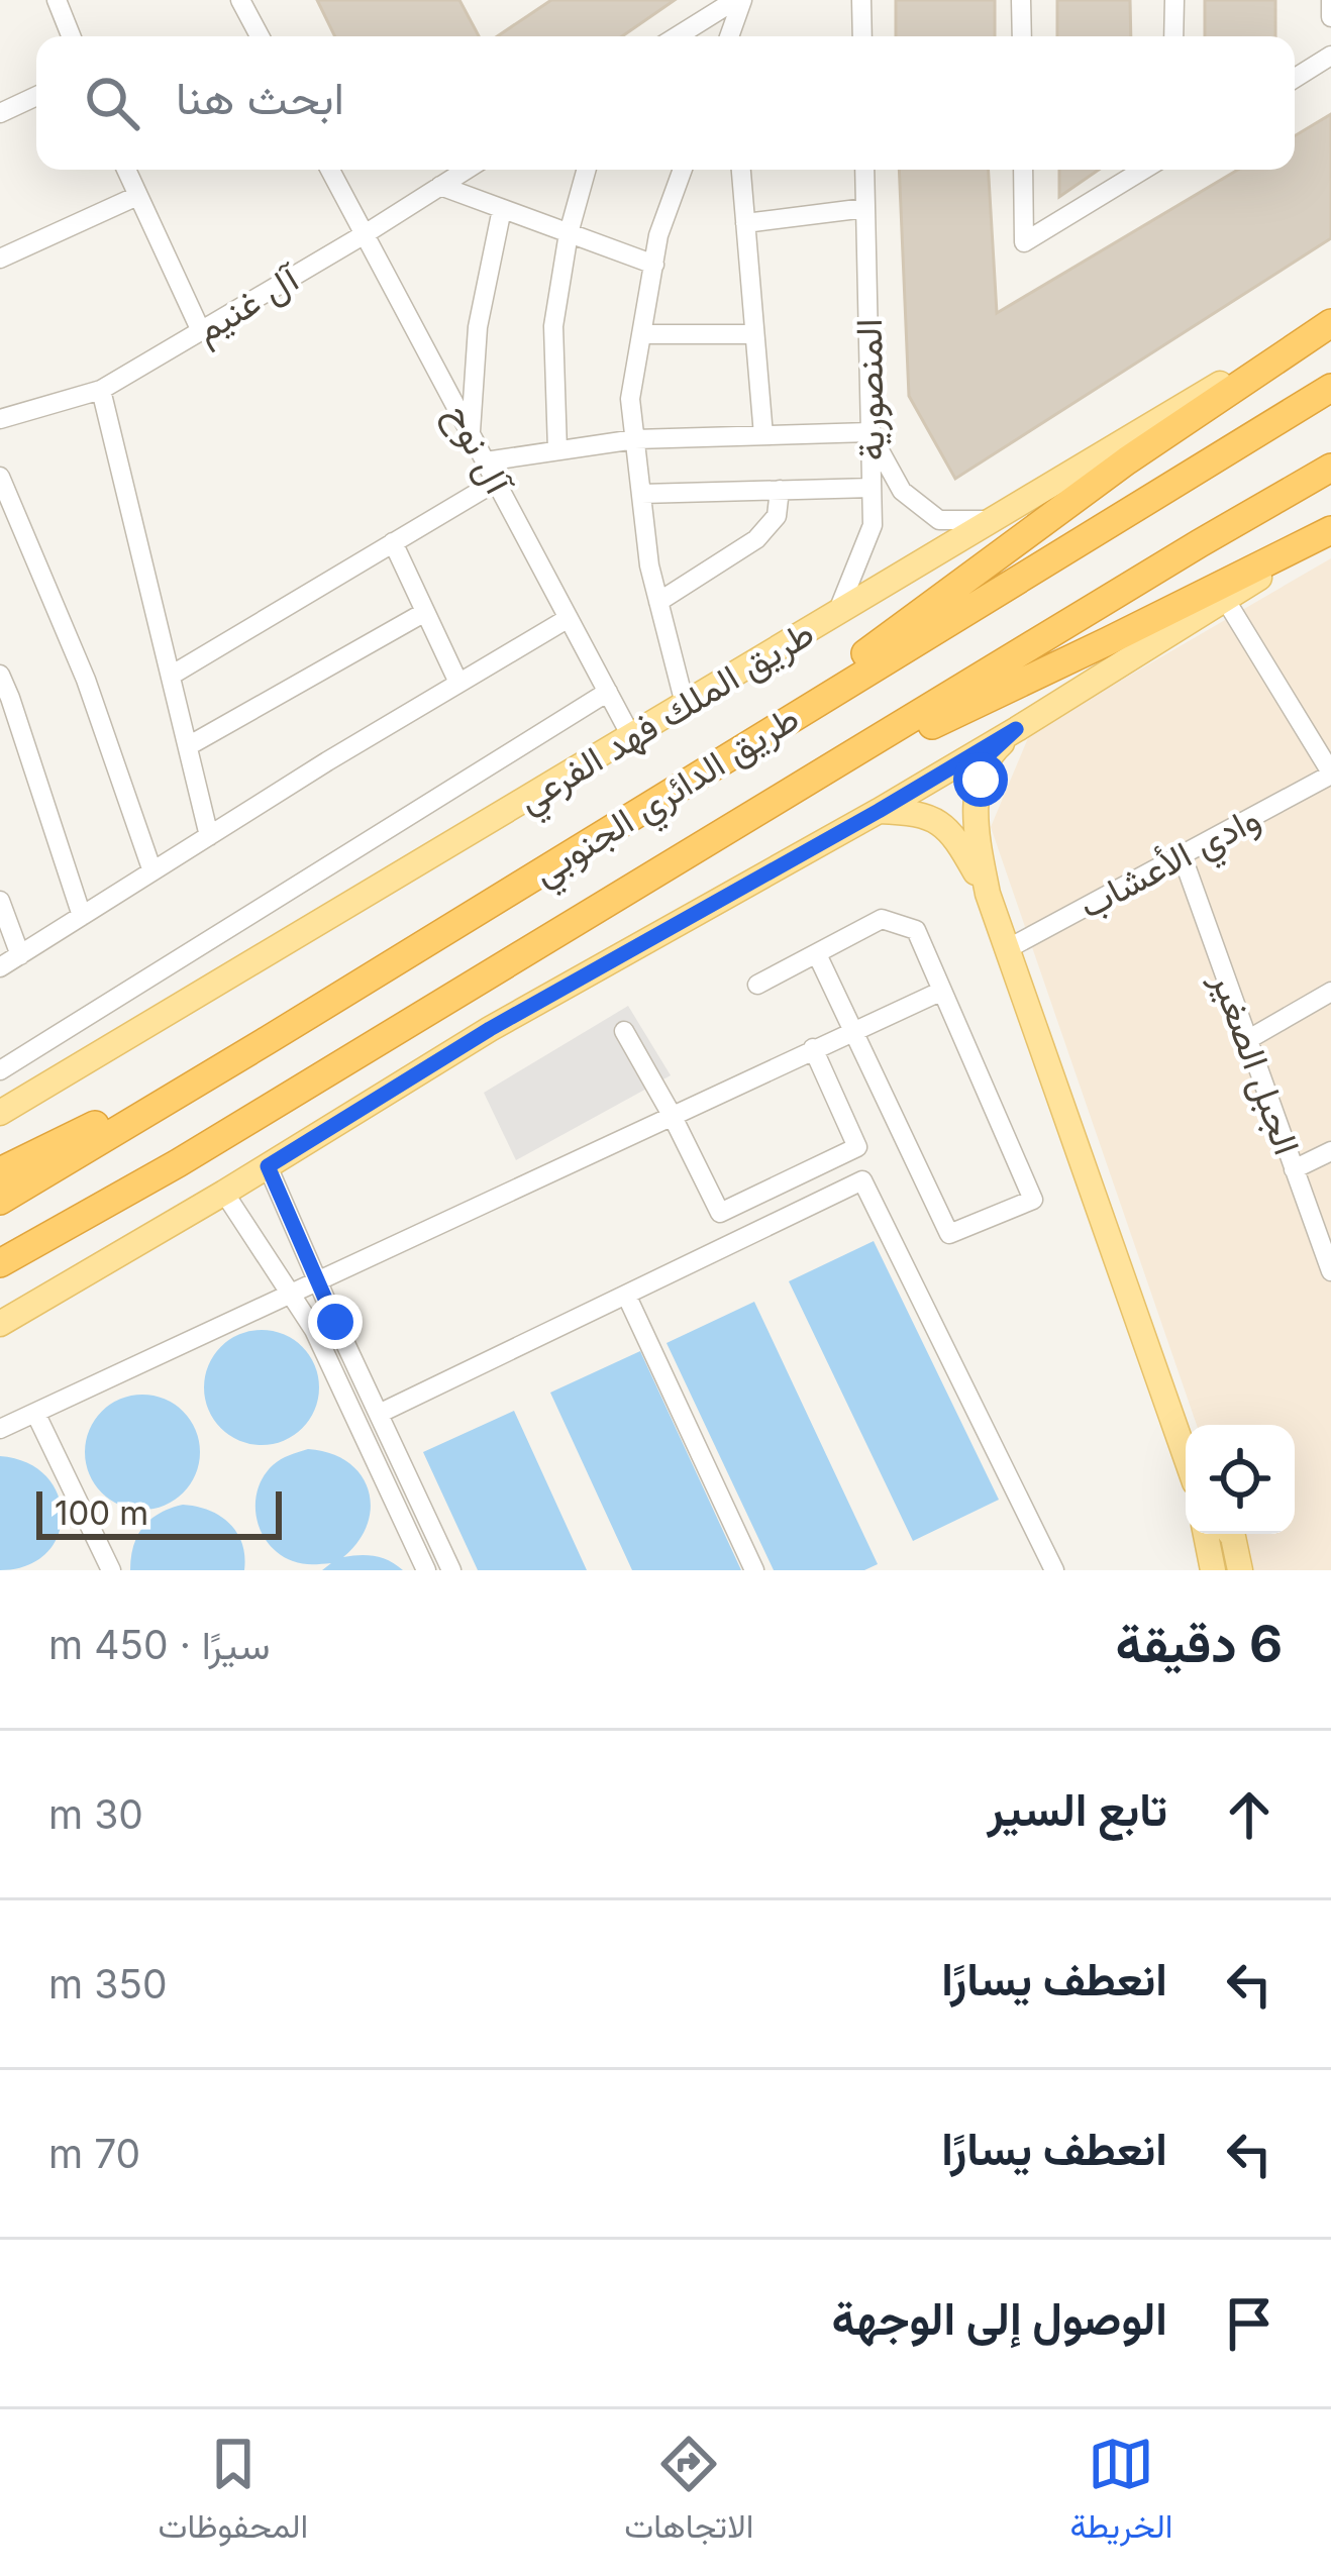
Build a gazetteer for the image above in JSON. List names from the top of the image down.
{
  "streets": {
    "highway": ["طريق الدائري الجنوبي"],
    "main road": ["طريق الملك فهد الفرعي"],
    "street": [
      "آل غنيم",
      "المنصورية",
      "آل نوح",
      "وادي الأعشاب",
      "الجبل الصغير"
    ]
  },
  "crossings": [
    ["آل غنيم", "آل نوح"],
    ["المنصورية", "طريق الملك فهد الفرعي"],
    ["آل نوح", "طريق الملك فهد الفرعي"],
    ["وادي الأعشاب", "الجبل الصغير"]
  ],
  "scale_bar": "100 m",
  "page": {
    "search": "ابحث هنا",
    "scale": "100 m",
    "heading": ["6 دقيقة", "سيرًا · 450 m"],
    "list": [
      ["تابع السير", "30 m"],
      ["انعطف يسارًا", "350 m"],
      ["انعطف يسارًا", "70 m"],
      "الوصول إلى الوجهة"
    ],
    "nav": ["الخريطة", "الاتجاهات", "المحفوظات"]
  }
}
